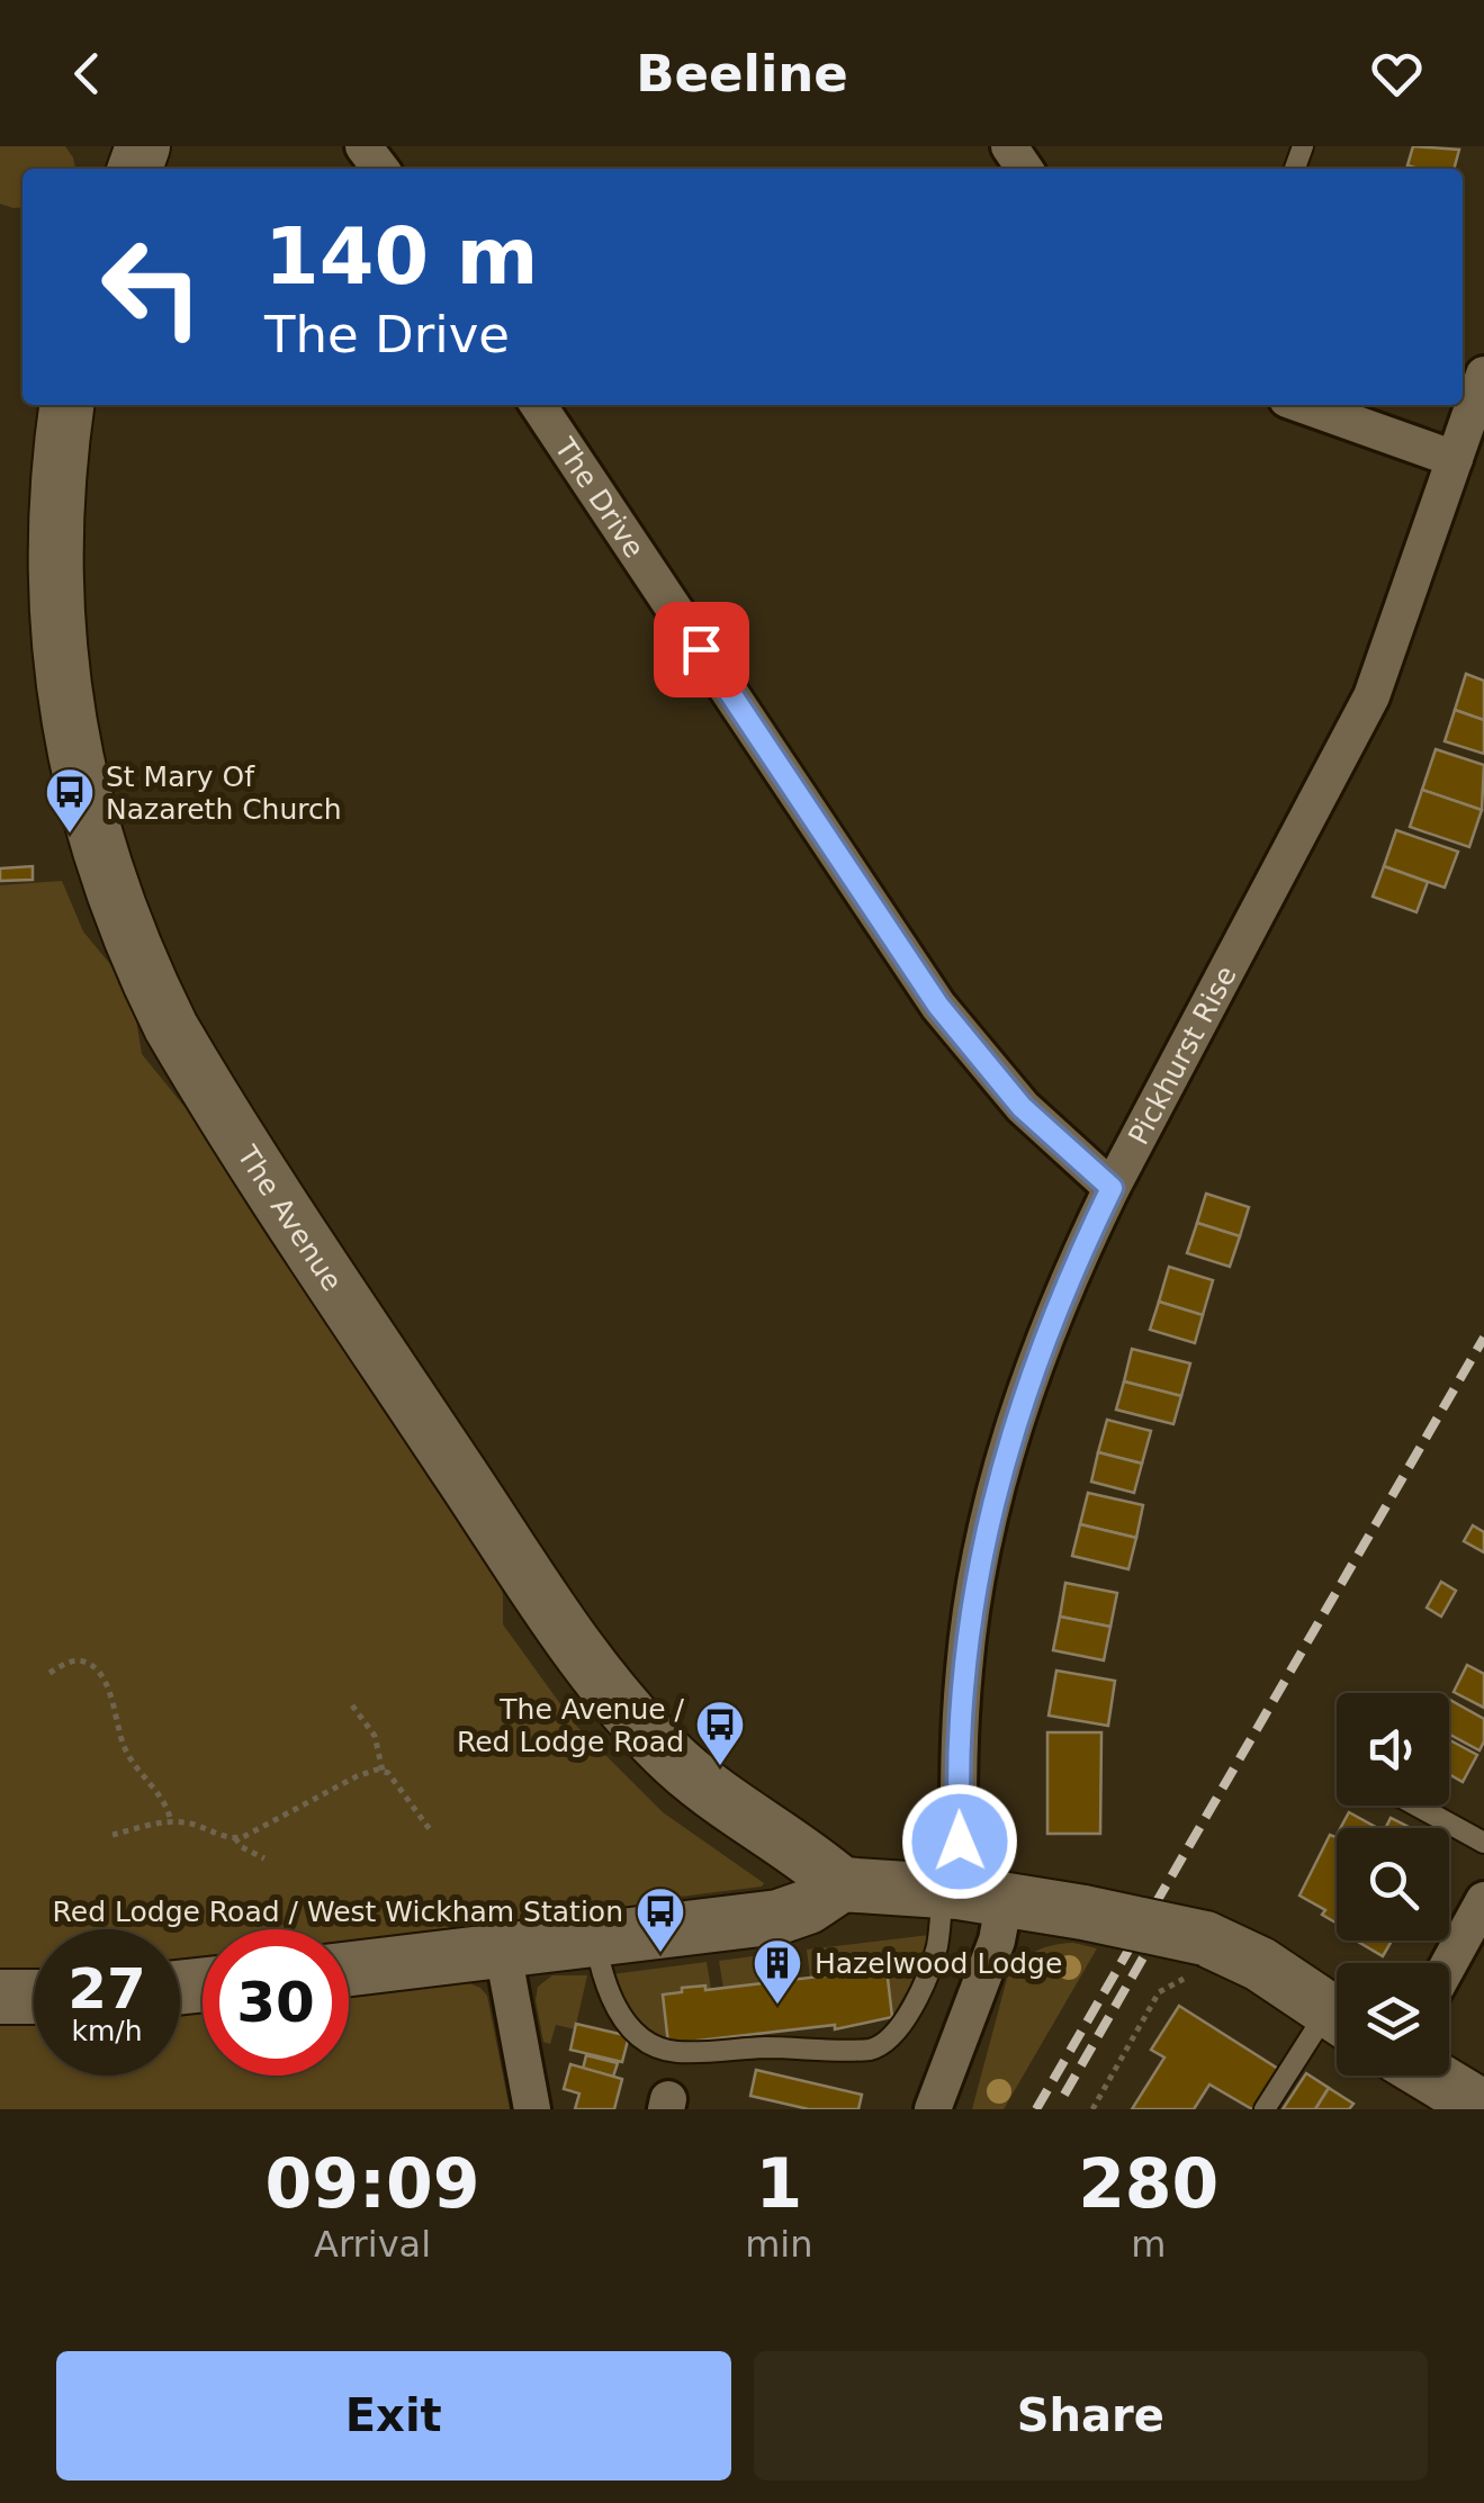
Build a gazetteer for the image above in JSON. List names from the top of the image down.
{
  "streets": {
    "street": ["The Drive", "Pickhurst Rise", "The Avenue"]
  },
  "crossings": [
    ["The Drive", "Pickhurst Rise"]
  ],
  "places": {
    "bus stop": ["St Mary Of Nazareth Church", "The Avenue / Red Lodge Road", "Red Lodge Road / West Wickham Station"],
    "building": ["Hazelwood Lodge"]
  },
  "page": {
    "header": "Beeline",
    "turn": ["140 m", "The Drive"],
    "speed": "27 km/h",
    "limit": "30",
    "eta": [
      "09:09",
      "Arrival",
      "1",
      "min",
      "280",
      "m"
    ],
    "buttons": ["Exit", "Share"]
  }
}
